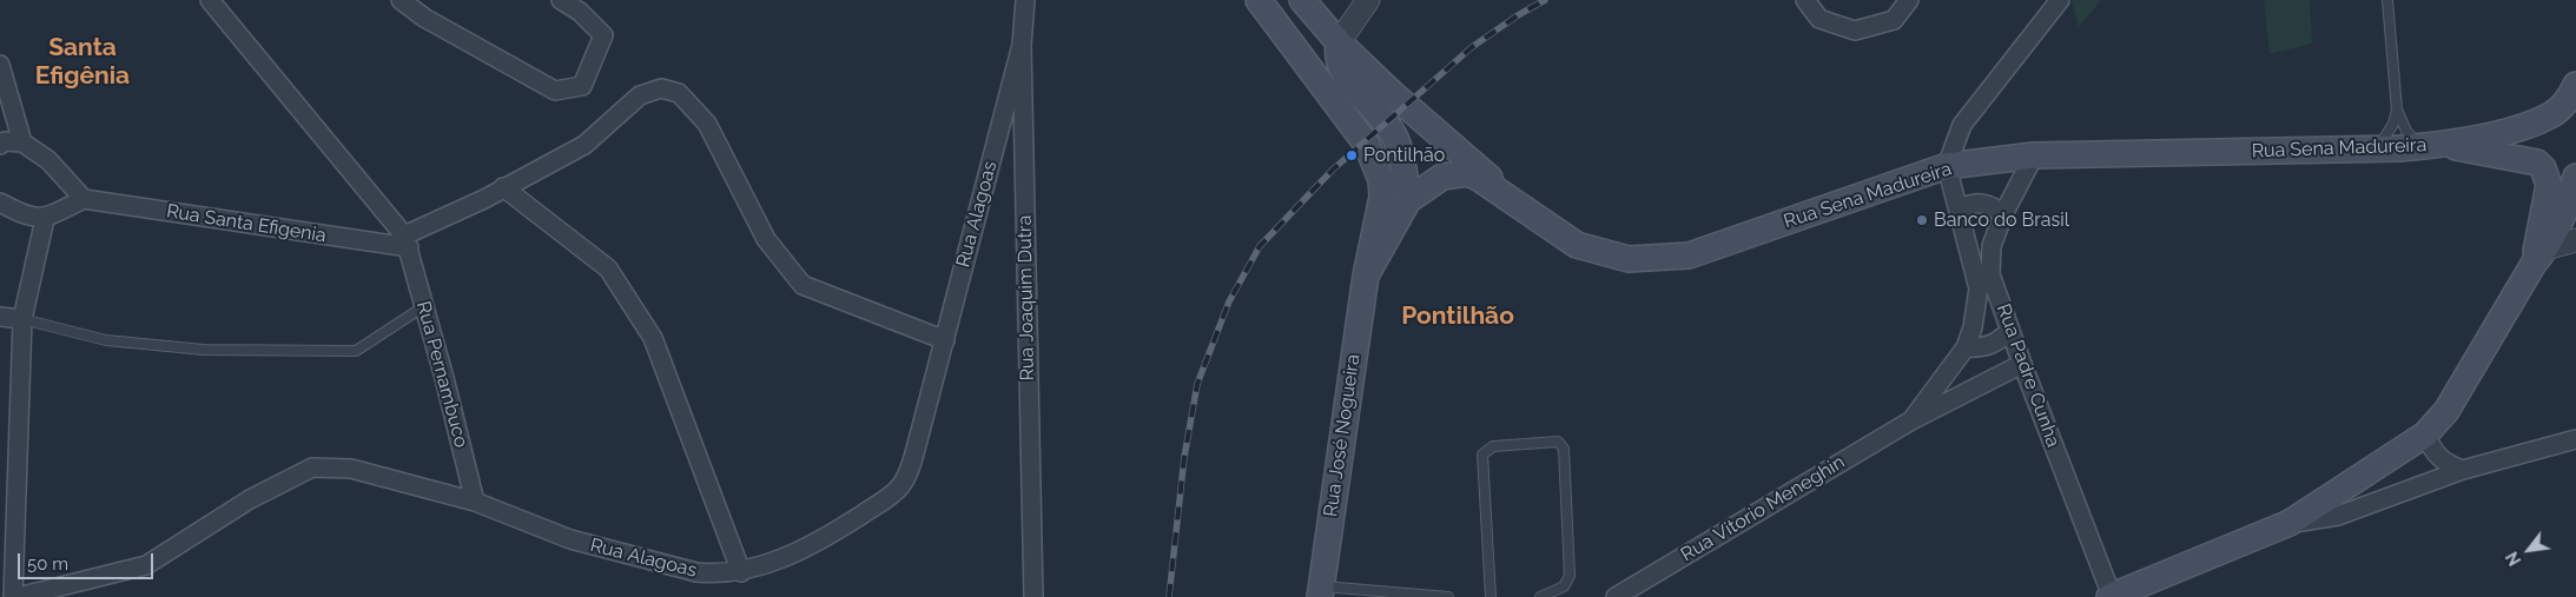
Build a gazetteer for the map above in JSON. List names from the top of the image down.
{
  "streets": {
    "main road": ["Rua Sena Madureira", "Rua José Nogueira"],
    "street": [
      "Rua Alagoas",
      "Rua Santa Efigenia",
      "Rua Joaquim Dutra",
      "Rua Pernambuco",
      "Rua Padre Cunha",
      "Rua Vitorio Meneghin"
    ]
  },
  "crossings": [
    ["Rua Sena Madureira", "Rua Padre Cunha"],
    ["Rua Alagoas", "Rua Joaquim Dutra"],
    ["Rua Alagoas", "Rua Pernambuco"],
    ["Rua Santa Efigenia", "Rua Pernambuco"],
    ["Rua Padre Cunha", "Rua Vitorio Meneghin"]
  ],
  "districts": ["Santa Efigênia", "Pontilhão"],
  "places": ["Pontilhão", "Banco do Brasil"],
  "scale_bar": "50 m",
  "north": "bottom left"
}
